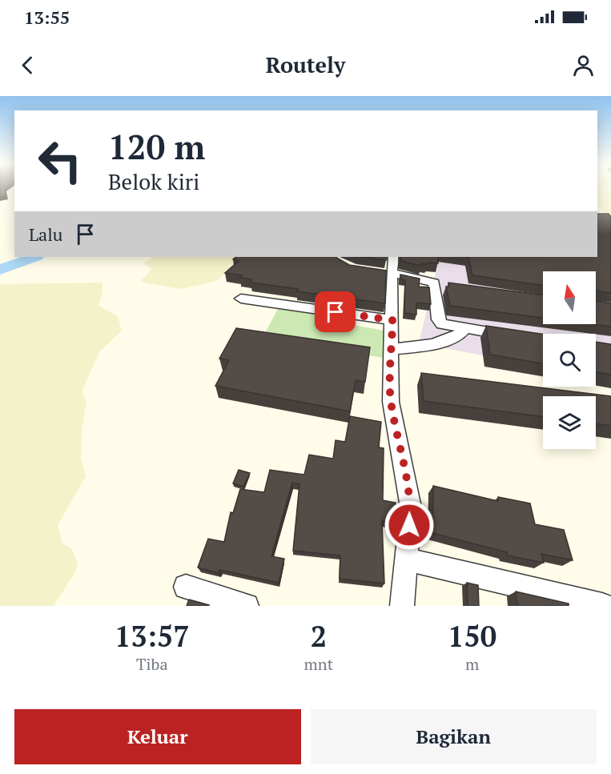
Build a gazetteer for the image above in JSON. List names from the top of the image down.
{
  "north": "top",
  "page": {
    "status": "13:55",
    "header": "Routely",
    "turn": ["120 m", "Belok kiri"],
    "then": "Lalu",
    "eta": [
      "13:57",
      "Tiba",
      "2",
      "mnt",
      "150",
      "m"
    ],
    "buttons": ["Keluar", "Bagikan"]
  }
}
